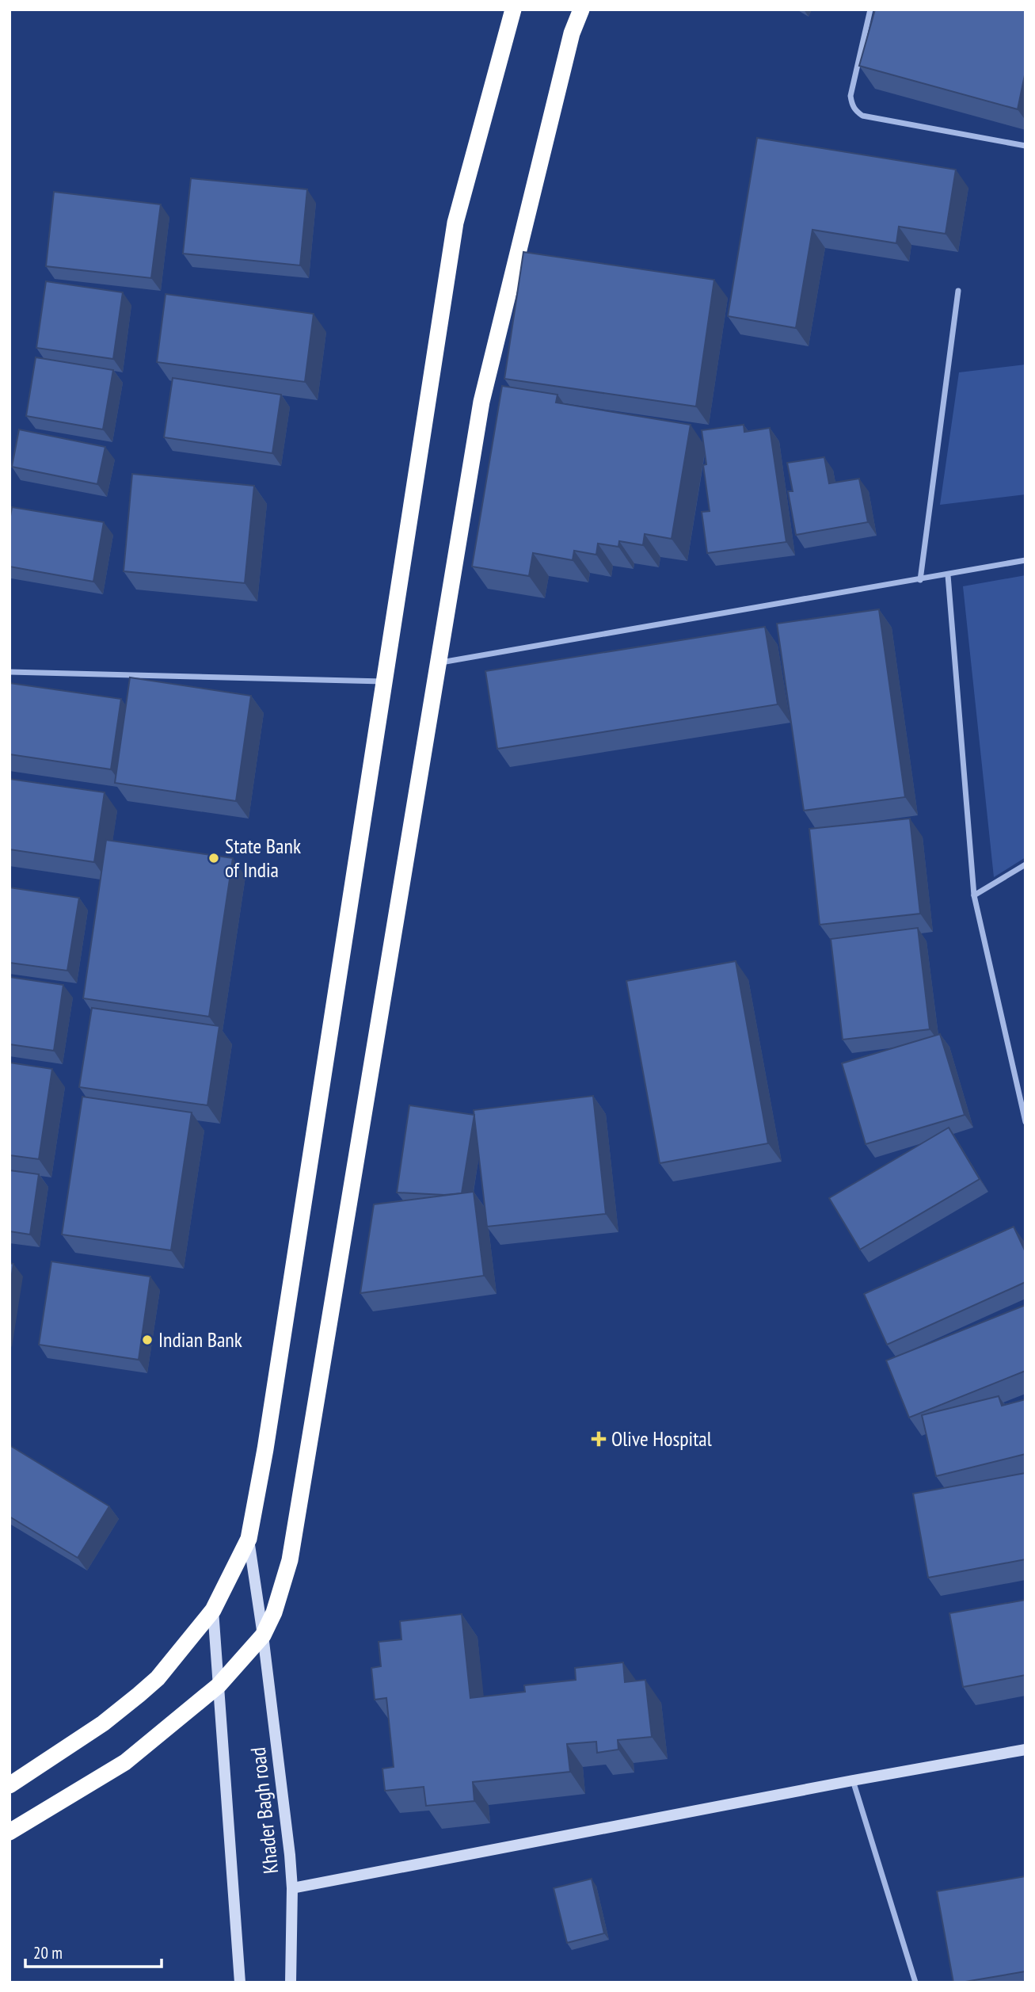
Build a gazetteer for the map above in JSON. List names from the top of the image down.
{
  "streets": {
    "street": ["Khader Bagh road"]
  },
  "places": {
    "other": ["State Bank of India", "Indian Bank"],
    "health": ["Olive Hospital"]
  },
  "scale_bar": "20 m"
}
